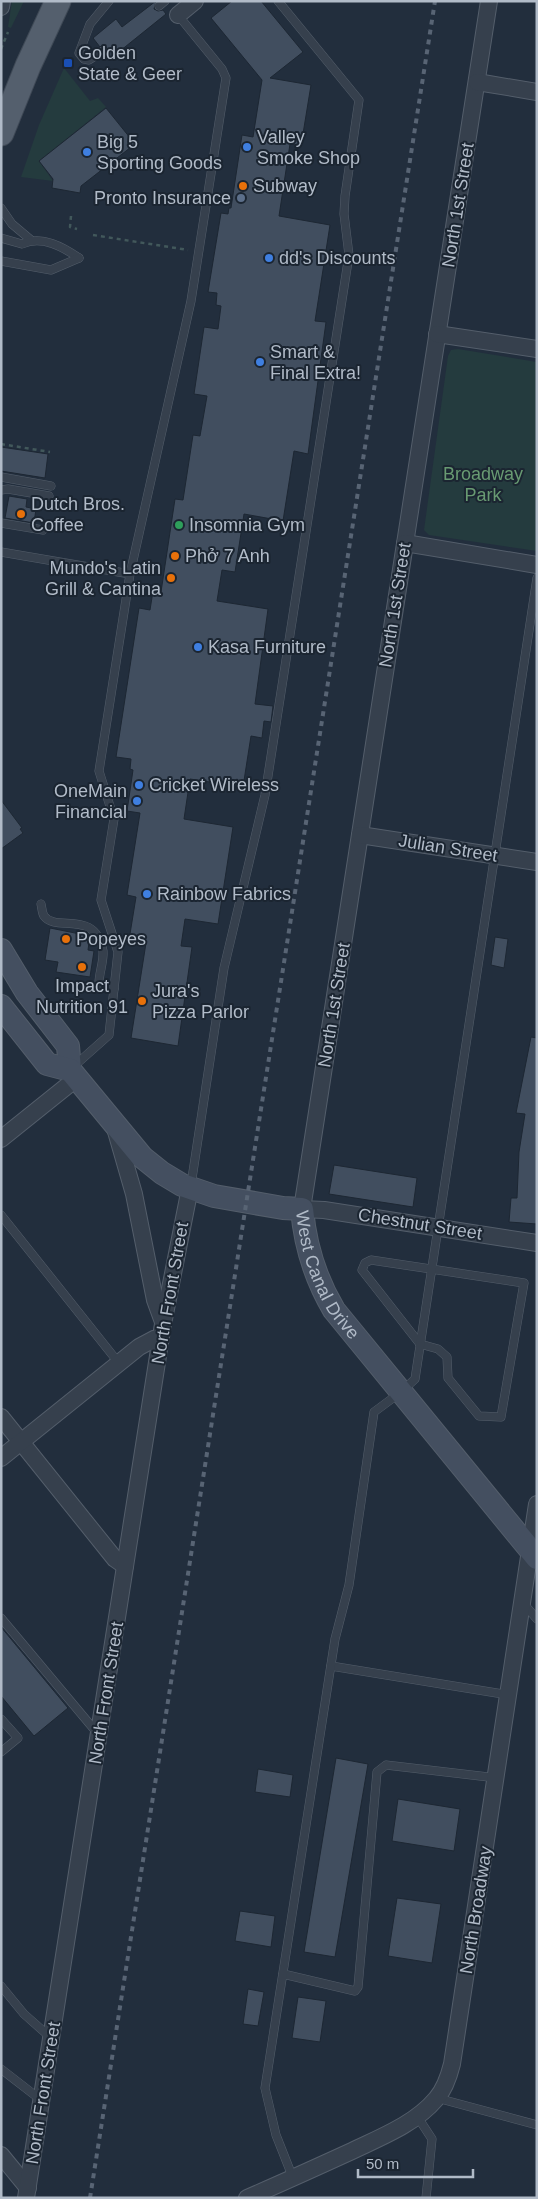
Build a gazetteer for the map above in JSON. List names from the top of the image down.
{
  "streets": {
    "street": [
      "North 1st Street",
      "Julian Street",
      "Chestnut Street",
      "West Canal Drive",
      "North Front Street",
      "North Broadway"
    ]
  },
  "crossings": [
    ["North 1st Street", "Julian Street"],
    ["North 1st Street", "Chestnut Street"],
    ["North 1st Street", "West Canal Drive"],
    ["Chestnut Street", "West Canal Drive"],
    ["West Canal Drive", "North Front Street"],
    ["West Canal Drive", "North Broadway"]
  ],
  "parks": ["Broadway Park"],
  "places": {
    "transit": ["Golden State & Geer"],
    "other": [
      "Valley Smoke Shop",
      "Big 5 Sporting Goods",
      "Subway",
      "Pronto Insurance",
      "dd's Discounts",
      "Smart & Final Extra!",
      "Dutch Bros. Coffee",
      "Insomnia Gym",
      "Phở 7 Anh",
      "Mundo's Latin Grill & Cantina",
      "Kasa Furniture",
      "Cricket Wireless",
      "OneMain Financial",
      "Rainbow Fabrics",
      "Popeyes",
      "Impact Nutrition 91",
      "Jura's Pizza Parlor"
    ]
  },
  "scale_bar": "50 m"
}
